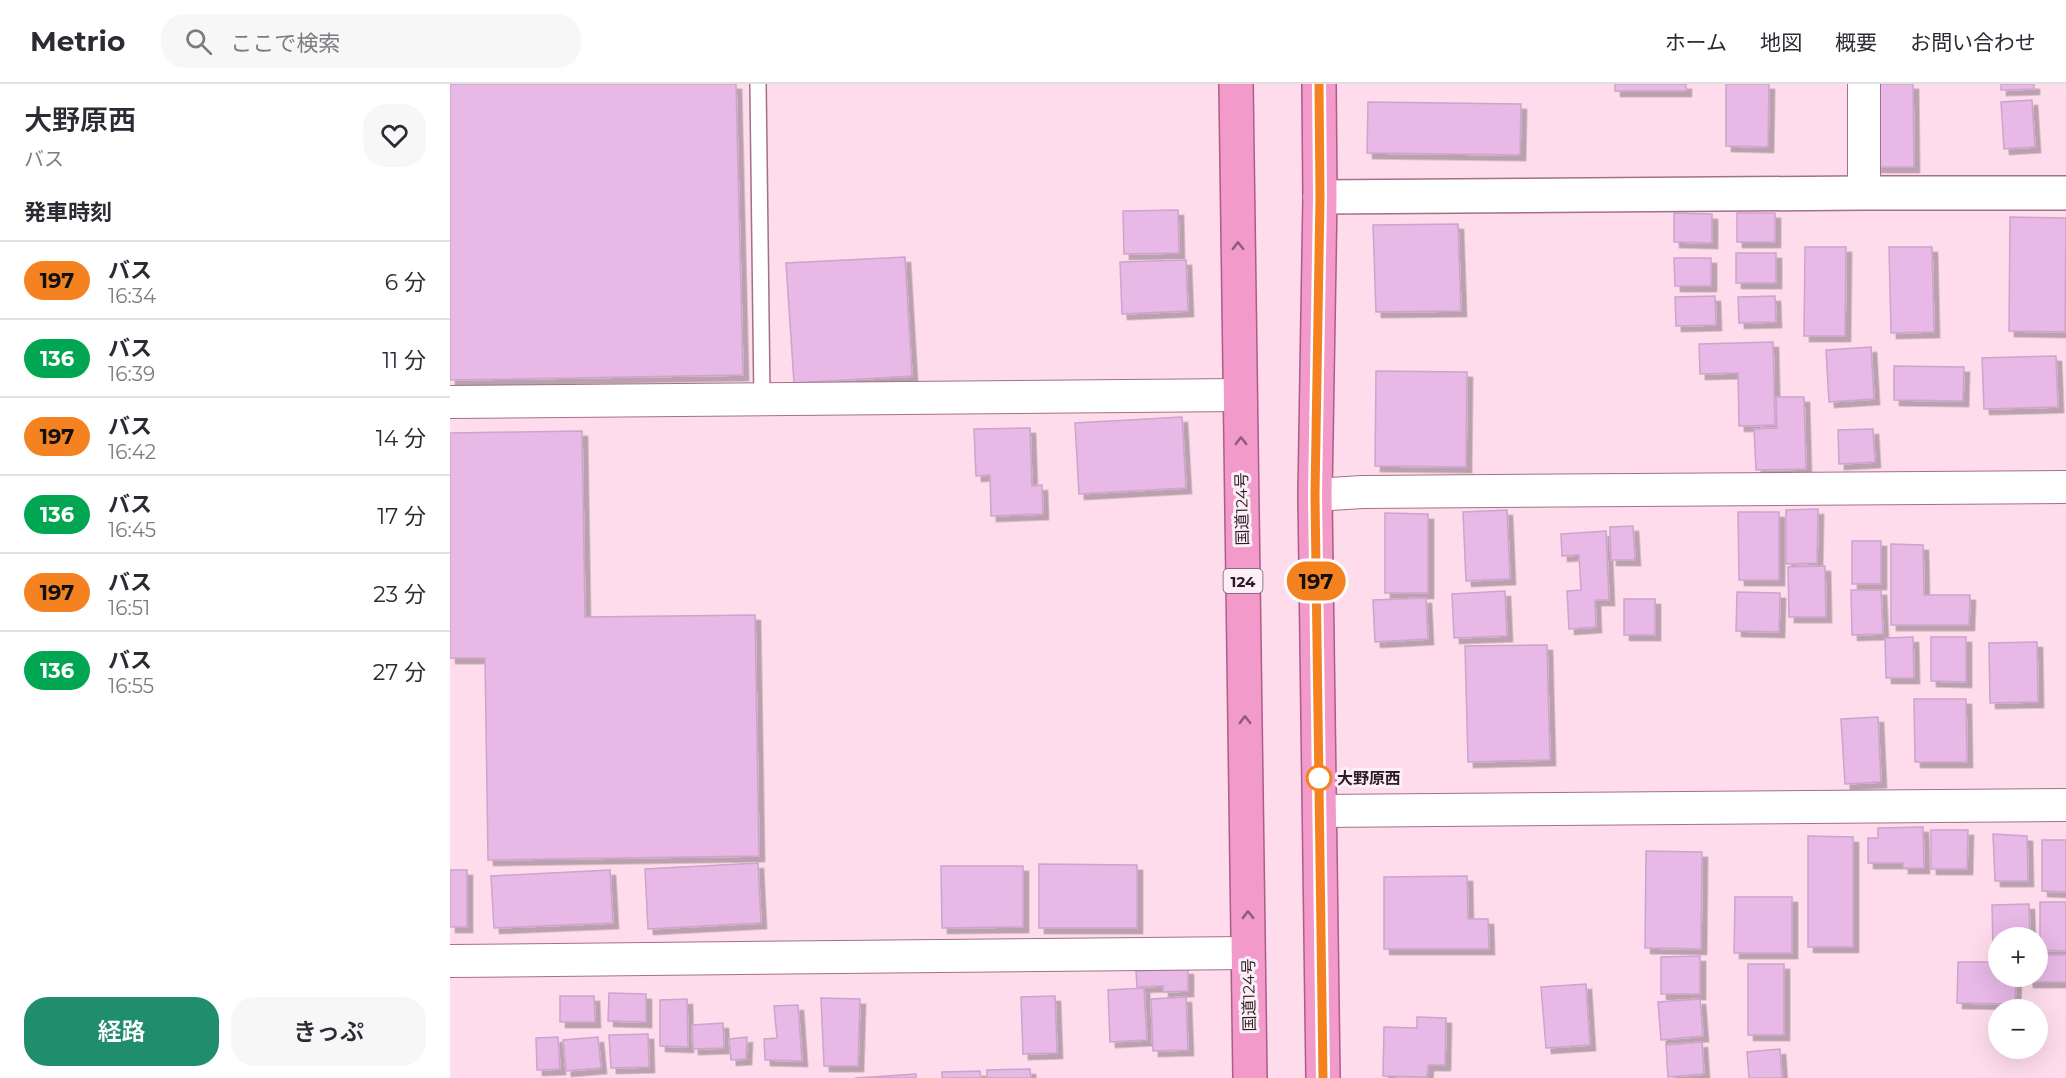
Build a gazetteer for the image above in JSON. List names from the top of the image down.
{
  "streets": {
    "highway": ["国道124号", "124"]
  },
  "places": ["大野原西"],
  "lines": ["bus line 197"],
  "page": {
    "header": "Metrio",
    "search": "ここで検索",
    "nav": [
      "ホーム",
      "地図",
      "概要",
      "お問い合わせ"
    ],
    "heading": [
      ["大野原西", "バス"],
      "発車時刻"
    ],
    "on_map": "197",
    "list": [
      {
        "mark": "197",
        "name": "バス",
        "note": "16:34",
        "value": "6 分"
      },
      {
        "mark": "136",
        "name": "バス",
        "note": "16:39",
        "value": "11 分"
      },
      {
        "mark": "197",
        "name": "バス",
        "note": "16:42",
        "value": "14 分"
      },
      {
        "mark": "136",
        "name": "バス",
        "note": "16:45",
        "value": "17 分"
      },
      {
        "mark": "197",
        "name": "バス",
        "note": "16:51",
        "value": "23 分"
      },
      {
        "mark": "136",
        "name": "バス",
        "note": "16:55",
        "value": "27 分"
      }
    ],
    "map_buttons": ["+", "−"],
    "buttons": ["経路", "きっぷ"]
  }
}
